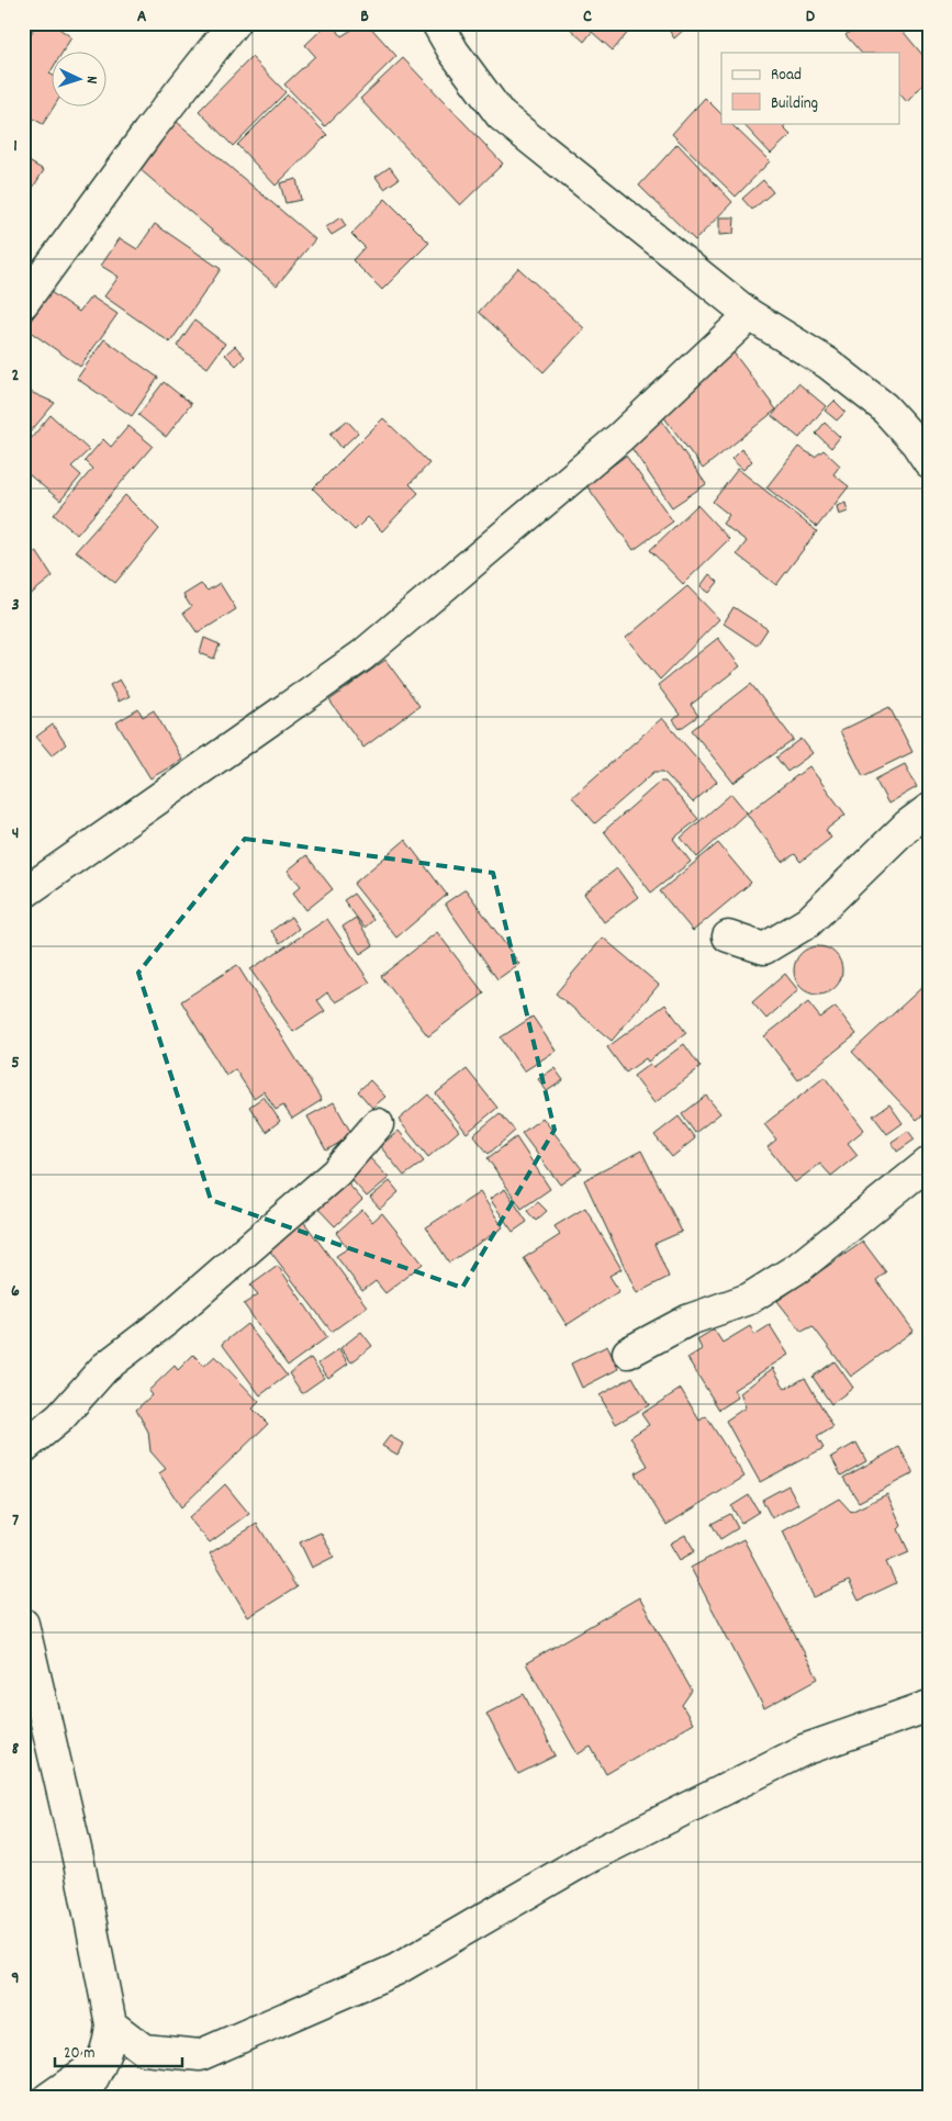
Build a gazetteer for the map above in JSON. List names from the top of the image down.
{
  "legend": ["Road", "Building"],
  "scale_bar": "20 m",
  "north": "right",
  "grid": {
    "columns": [
      "A",
      "B",
      "C",
      "D"
    ],
    "rows": [
      "1",
      "2",
      "3",
      "4",
      "5",
      "6",
      "7",
      "8",
      "9"
    ]
  }
}
